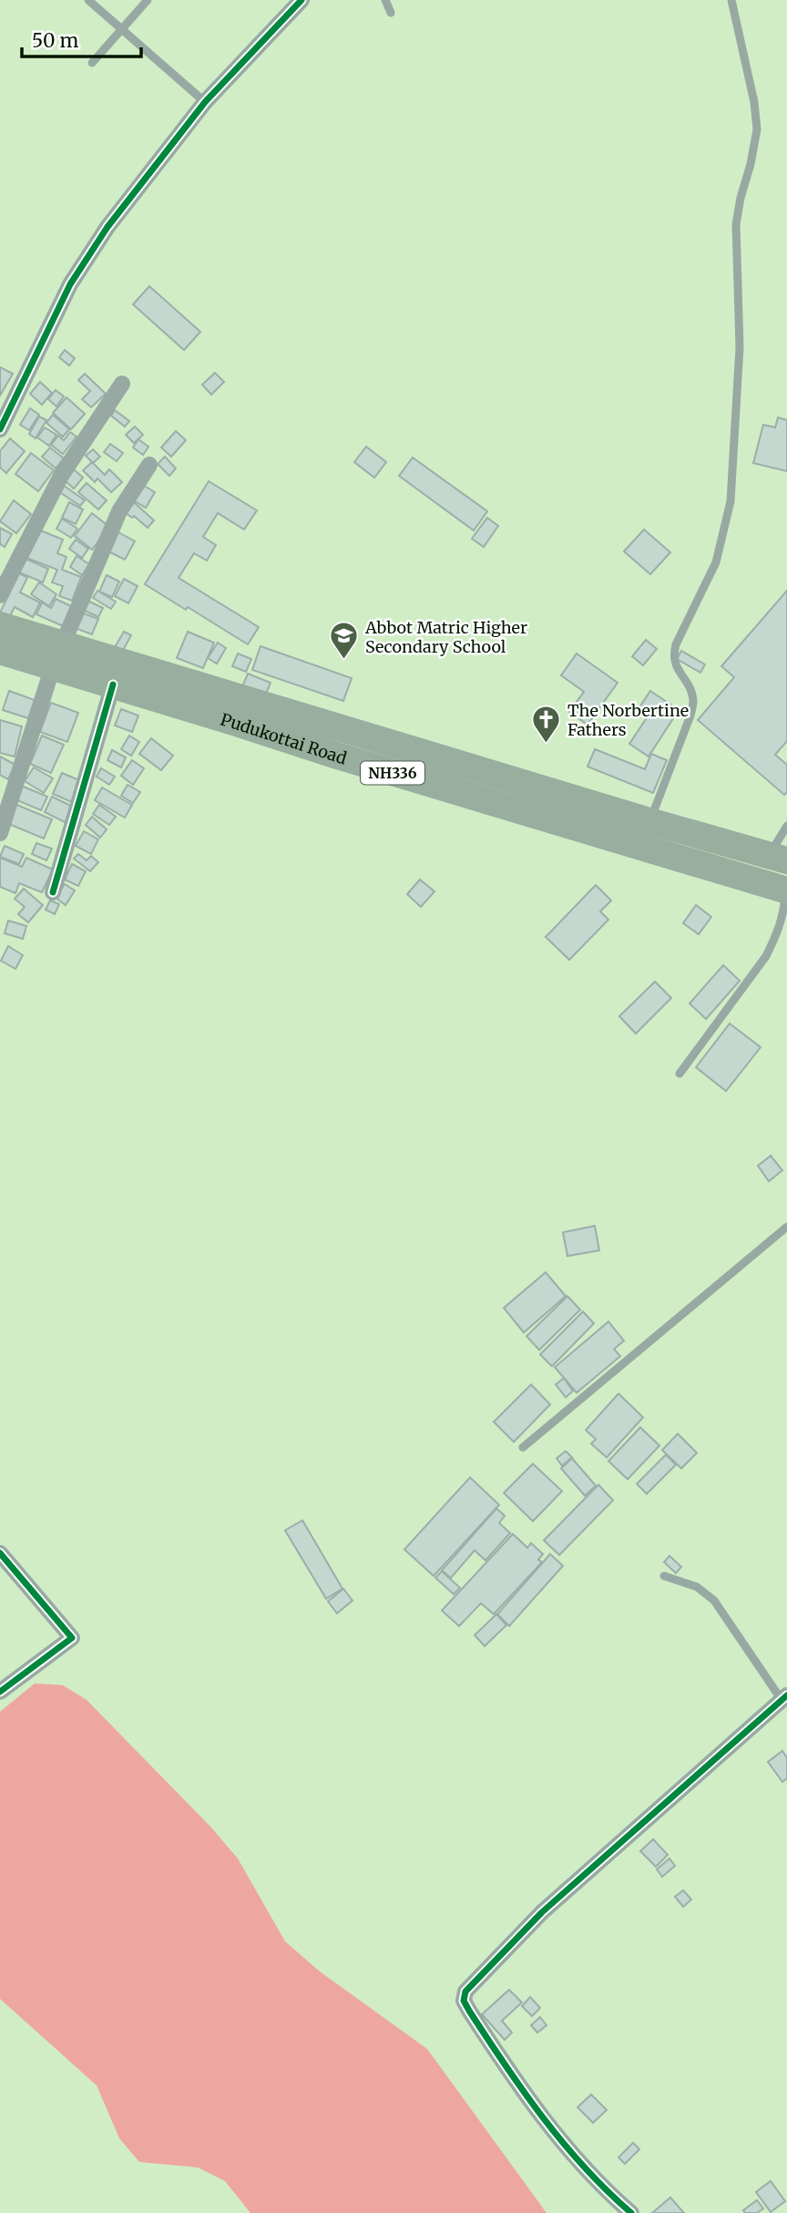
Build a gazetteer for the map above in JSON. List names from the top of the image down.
{
  "streets": {
    "highway": ["Pudukottai Road", "NH336"]
  },
  "places": {
    "school or university": ["Abbot Matric Higher Secondary School"],
    "church": ["The Norbertine Fathers"]
  },
  "scale_bar": "50 m"
}
